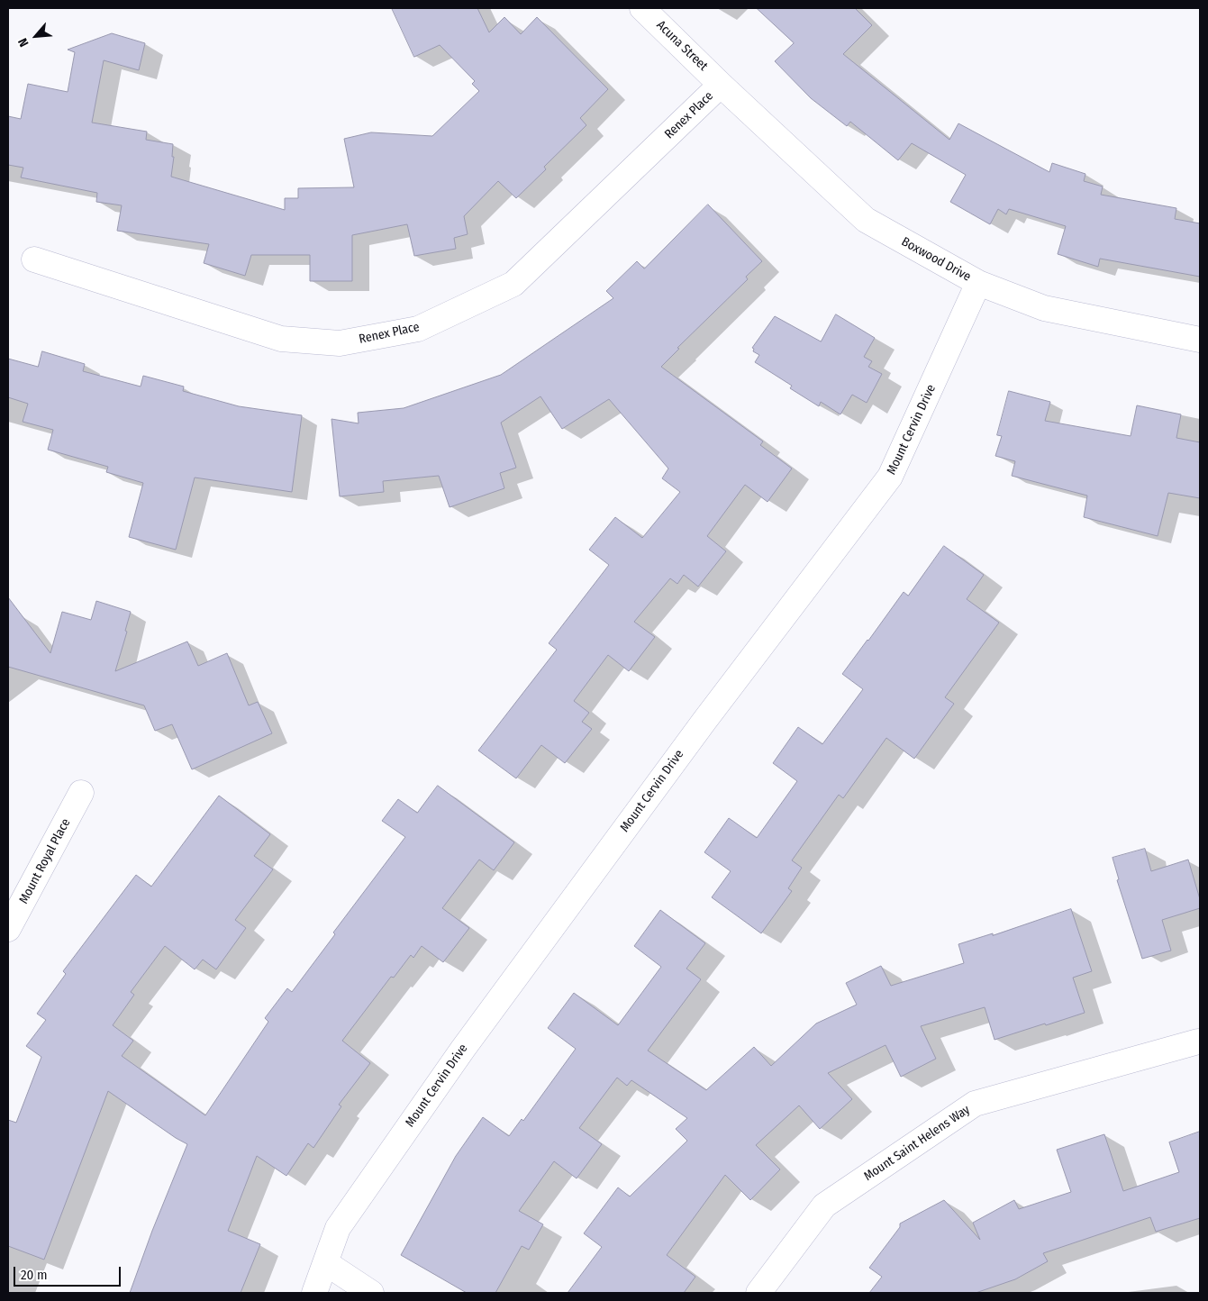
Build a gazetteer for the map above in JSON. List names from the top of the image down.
{
  "streets": {
    "street": [
      "Acuna Street",
      "Renex Place",
      "Boxwood Drive",
      "Mount Cervin Drive",
      "Mount Royal Place",
      "Mount Saint Helens Way"
    ]
  },
  "crossings": [
    ["Acuna Street", "Renex Place"],
    ["Acuna Street", "Boxwood Drive"],
    ["Renex Place", "Boxwood Drive"],
    ["Boxwood Drive", "Mount Cervin Drive"]
  ],
  "scale_bar": "20 m",
  "north": "bottom left"
}
